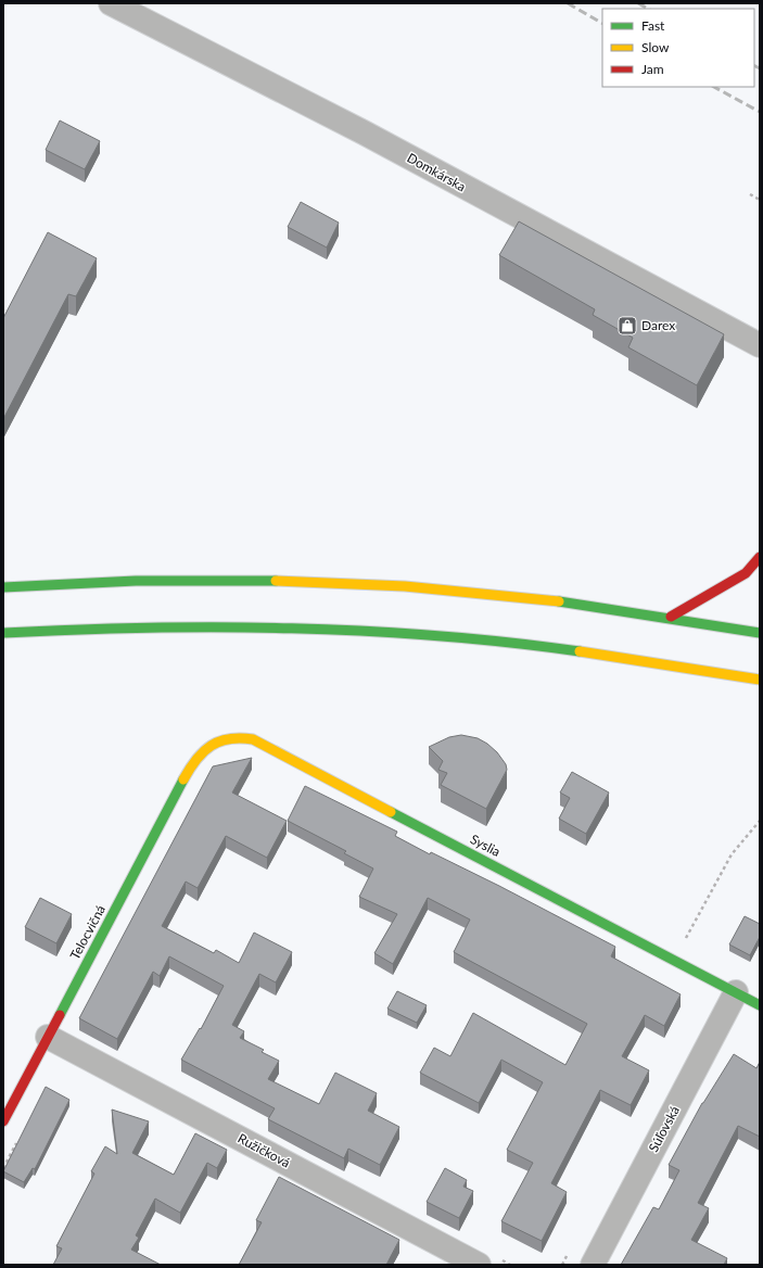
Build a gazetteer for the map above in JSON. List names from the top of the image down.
{
  "streets": {
    "main road": ["Syslia", "Telocvičná"],
    "street": ["Domkárska", "Súľovská", "Ružičková"]
  },
  "crossings": [
    ["Syslia", "Telocvičná"],
    ["Syslia", "Súľovská"],
    ["Telocvičná", "Ružičková"]
  ],
  "places": {
    "shop": ["Darex"]
  },
  "legend": ["Fast", "Slow", "Jam"]
}
